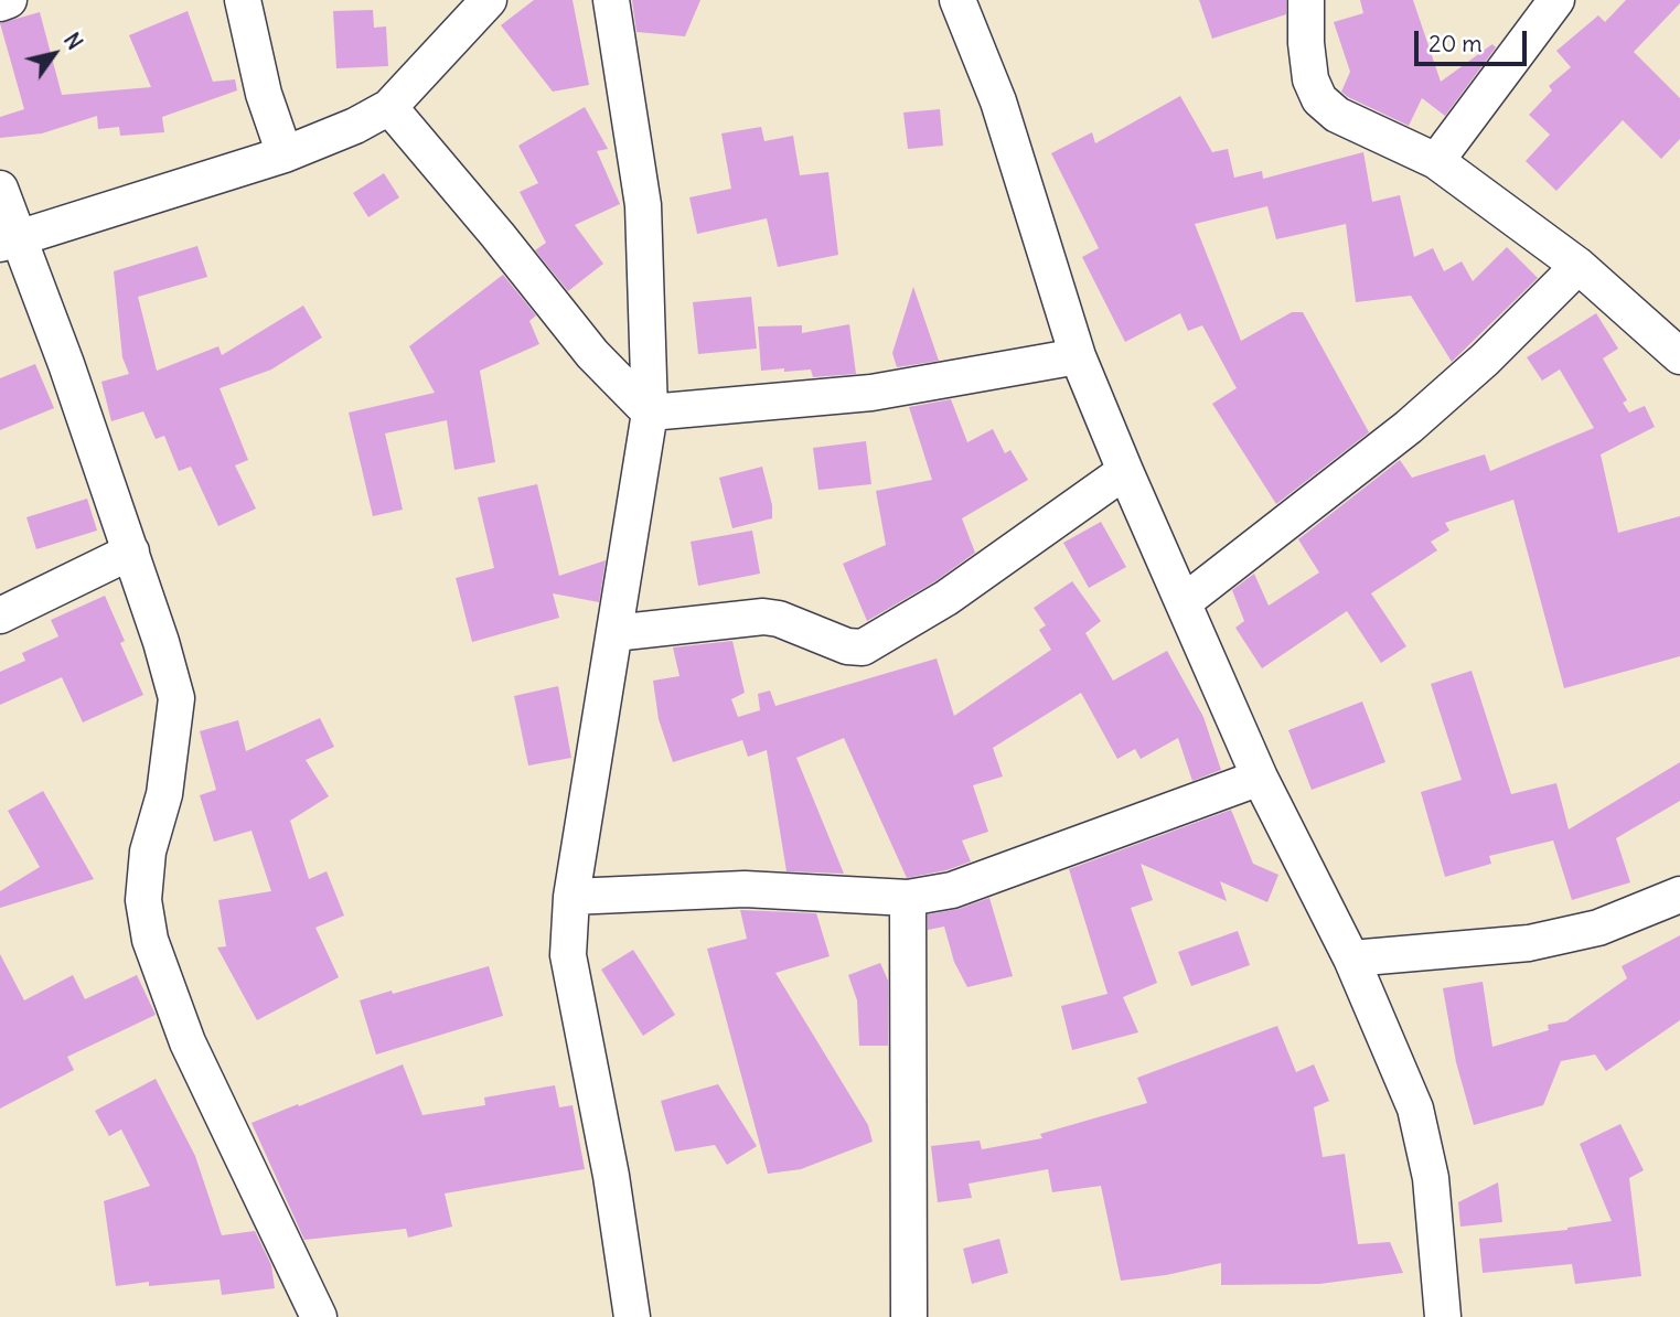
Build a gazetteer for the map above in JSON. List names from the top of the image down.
{
  "scale_bar": "20 m",
  "north": "top right"
}
